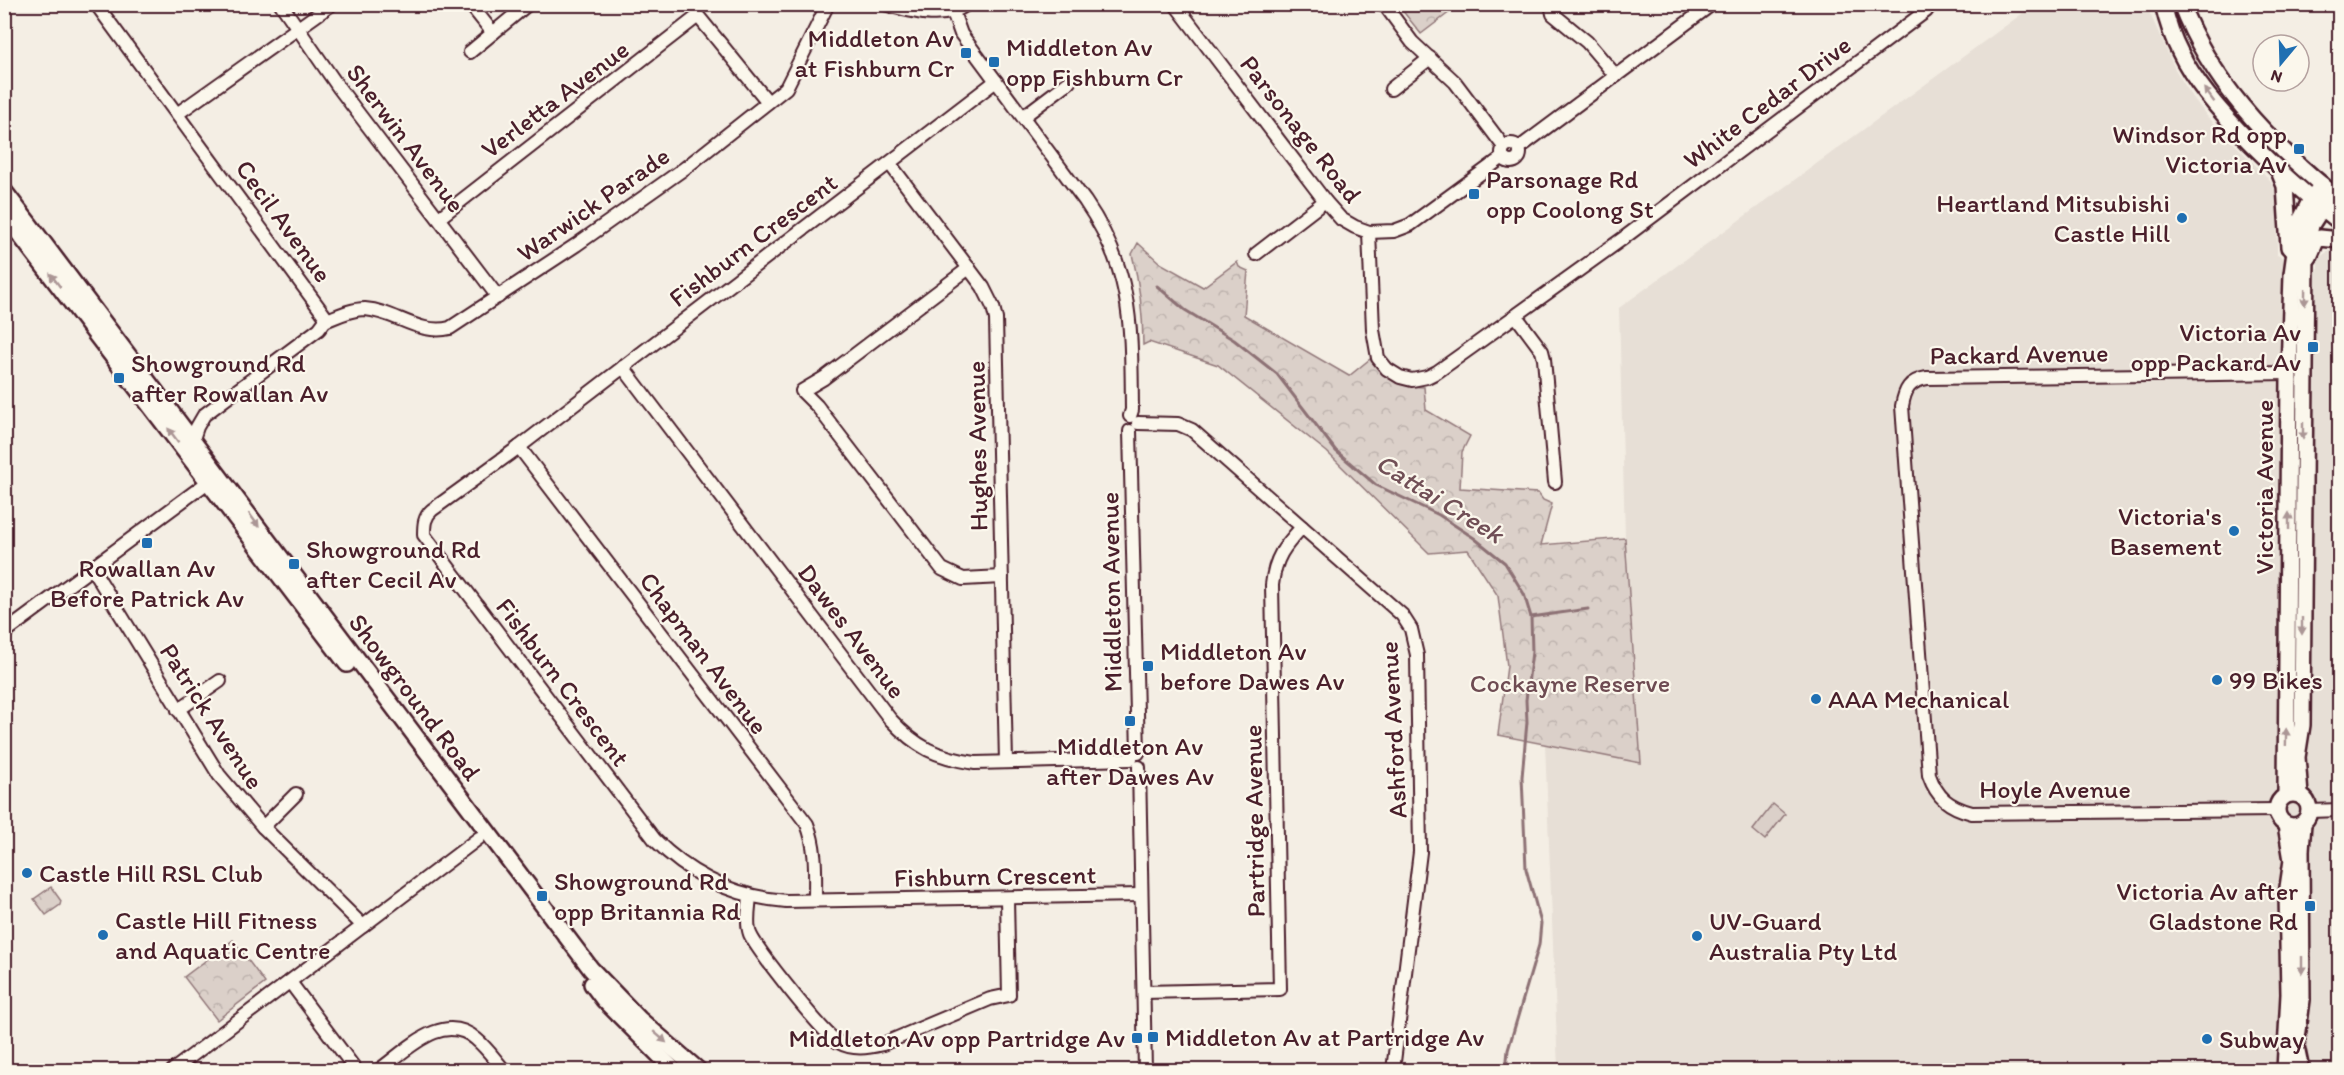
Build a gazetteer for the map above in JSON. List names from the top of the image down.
{
  "streets": {
    "main road": ["Victoria Avenue", "Showground Road"],
    "street": [
      "Verletta Avenue",
      "White Cedar Drive",
      "Parsonage Road",
      "Sherwin Avenue",
      "Warwick Parade",
      "Cecil Avenue",
      "Fishburn Crescent",
      "Packard Avenue",
      "Hughes Avenue",
      "Middleton Avenue",
      "Dawes Avenue",
      "Chapman Avenue",
      "Patrick Avenue",
      "Ashford Avenue",
      "Hoyle Avenue",
      "Partridge Avenue"
    ]
  },
  "crossings": [
    ["Verletta Avenue", "Sherwin Avenue"],
    ["Verletta Avenue", "Warwick Parade"],
    ["White Cedar Drive", "Parsonage Road"],
    ["Sherwin Avenue", "Warwick Parade"],
    ["Warwick Parade", "Cecil Avenue"],
    ["Cecil Avenue", "Showground Road"],
    ["Fishburn Crescent", "Hughes Avenue"],
    ["Fishburn Crescent", "Middleton Avenue"],
    ["Fishburn Crescent", "Dawes Avenue"],
    ["Fishburn Crescent", "Chapman Avenue"],
    ["Packard Avenue", "Victoria Avenue"],
    ["Packard Avenue", "Hoyle Avenue"],
    ["Hughes Avenue", "Dawes Avenue"],
    ["Victoria Avenue", "Hoyle Avenue"],
    ["Middleton Avenue", "Dawes Avenue"],
    ["Middleton Avenue", "Ashford Avenue"],
    ["Middleton Avenue", "Partridge Avenue"],
    ["Ashford Avenue", "Partridge Avenue"]
  ],
  "water": ["Cattai Creek"],
  "parks": ["Cockayne Reserve"],
  "places": {
    "transit": [
      "Middleton Av at Fishburn Cr",
      "Middleton Av opp Fishburn Cr",
      "Windsor Rd opp Victoria Av",
      "Parsonage Rd opp Coolong St",
      "Victoria Av opp Packard Av",
      "Showground Rd after Rowallan Av",
      "Rowallan Av Before Patrick Av",
      "Showground Rd after Cecil Av",
      "Middleton Av before Dawes Av",
      "Middleton Av after Dawes Av",
      "Showground Rd opp Britannia Rd",
      "Victoria Av after Gladstone Rd",
      "Middleton Av at Partridge Av",
      "Middleton Av opp Partridge Av"
    ],
    "other": [
      "Heartland Mitsubishi Castle Hill",
      "Victoria's Basement",
      "99 Bikes",
      "AAA Mechanical",
      "Castle Hill RSL Club",
      "Castle Hill Fitness and Aquatic Centre",
      "UV-Guard Australia Pty Ltd",
      "Subway"
    ]
  },
  "north": "bottom"
}
